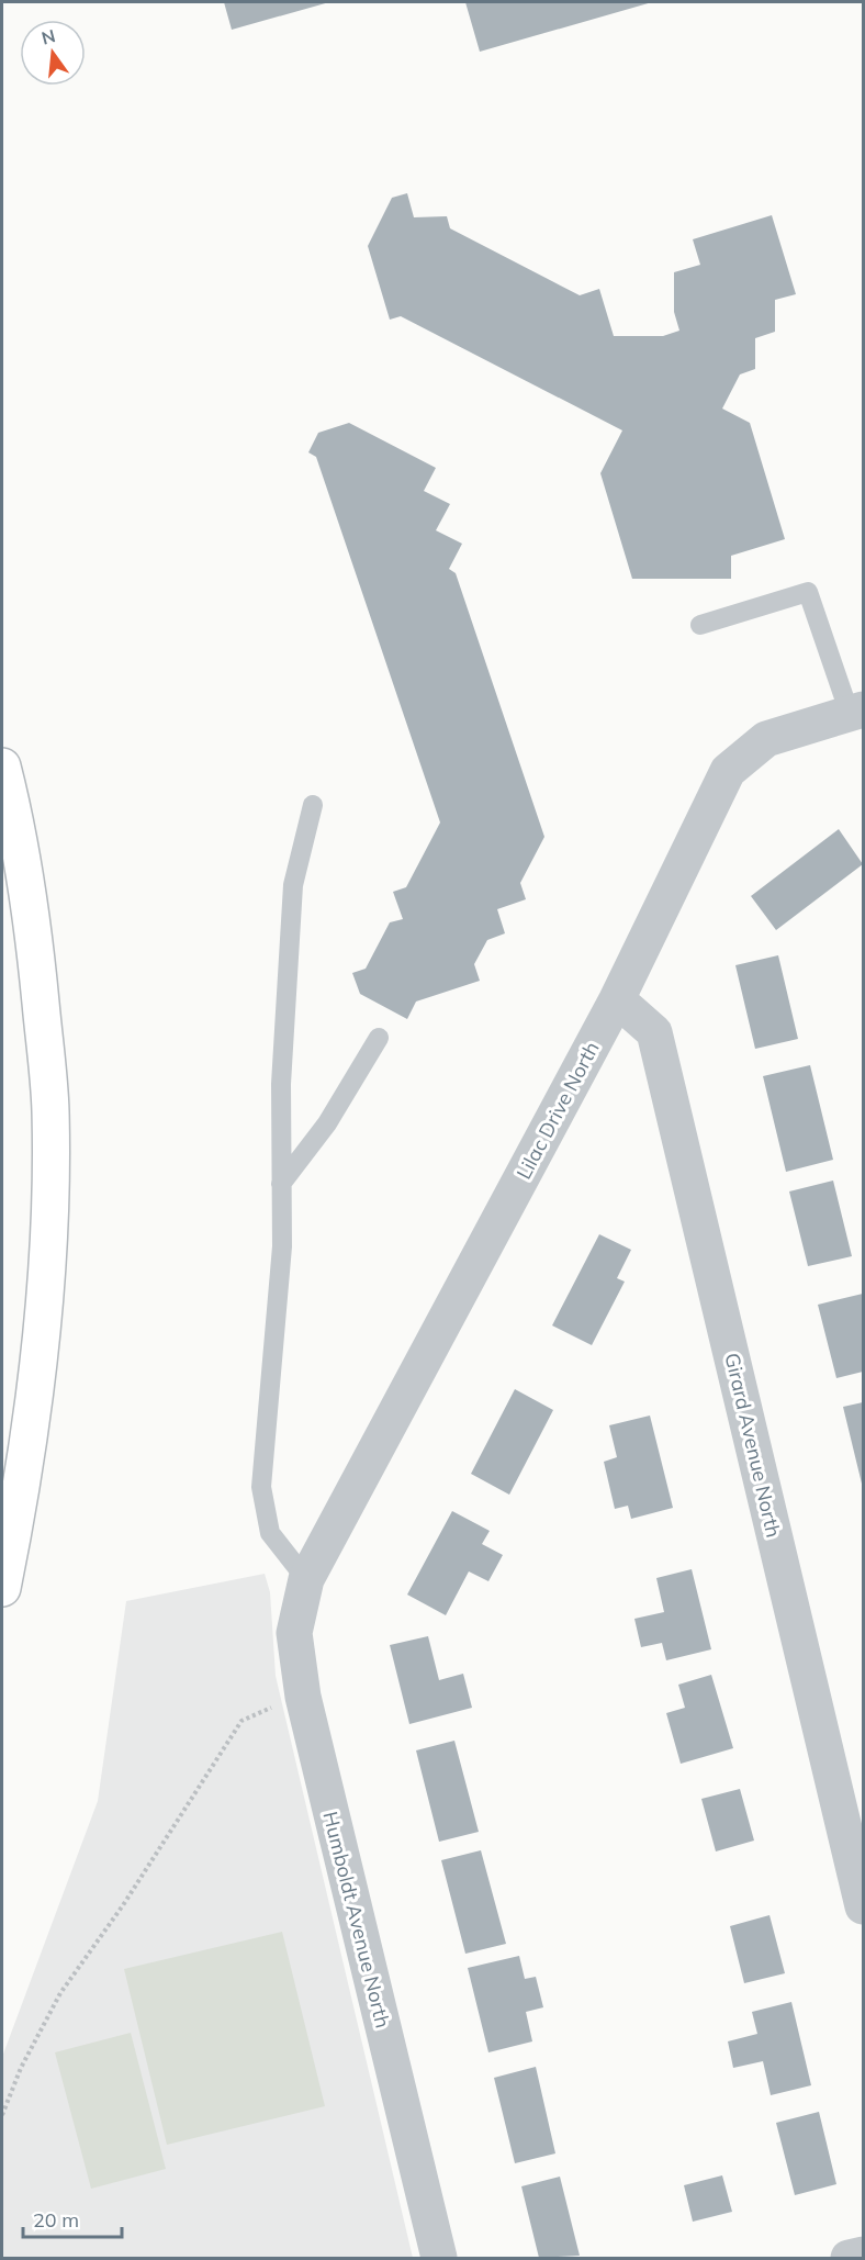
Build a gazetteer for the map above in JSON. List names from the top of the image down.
{
  "streets": {
    "street": ["Lilac Drive North", "Girard Avenue North", "Humboldt Avenue North"]
  },
  "crossings": [
    ["Lilac Drive North", "Girard Avenue North"],
    ["Lilac Drive North", "Humboldt Avenue North"]
  ],
  "scale_bar": "20 m",
  "north": "top"
}
